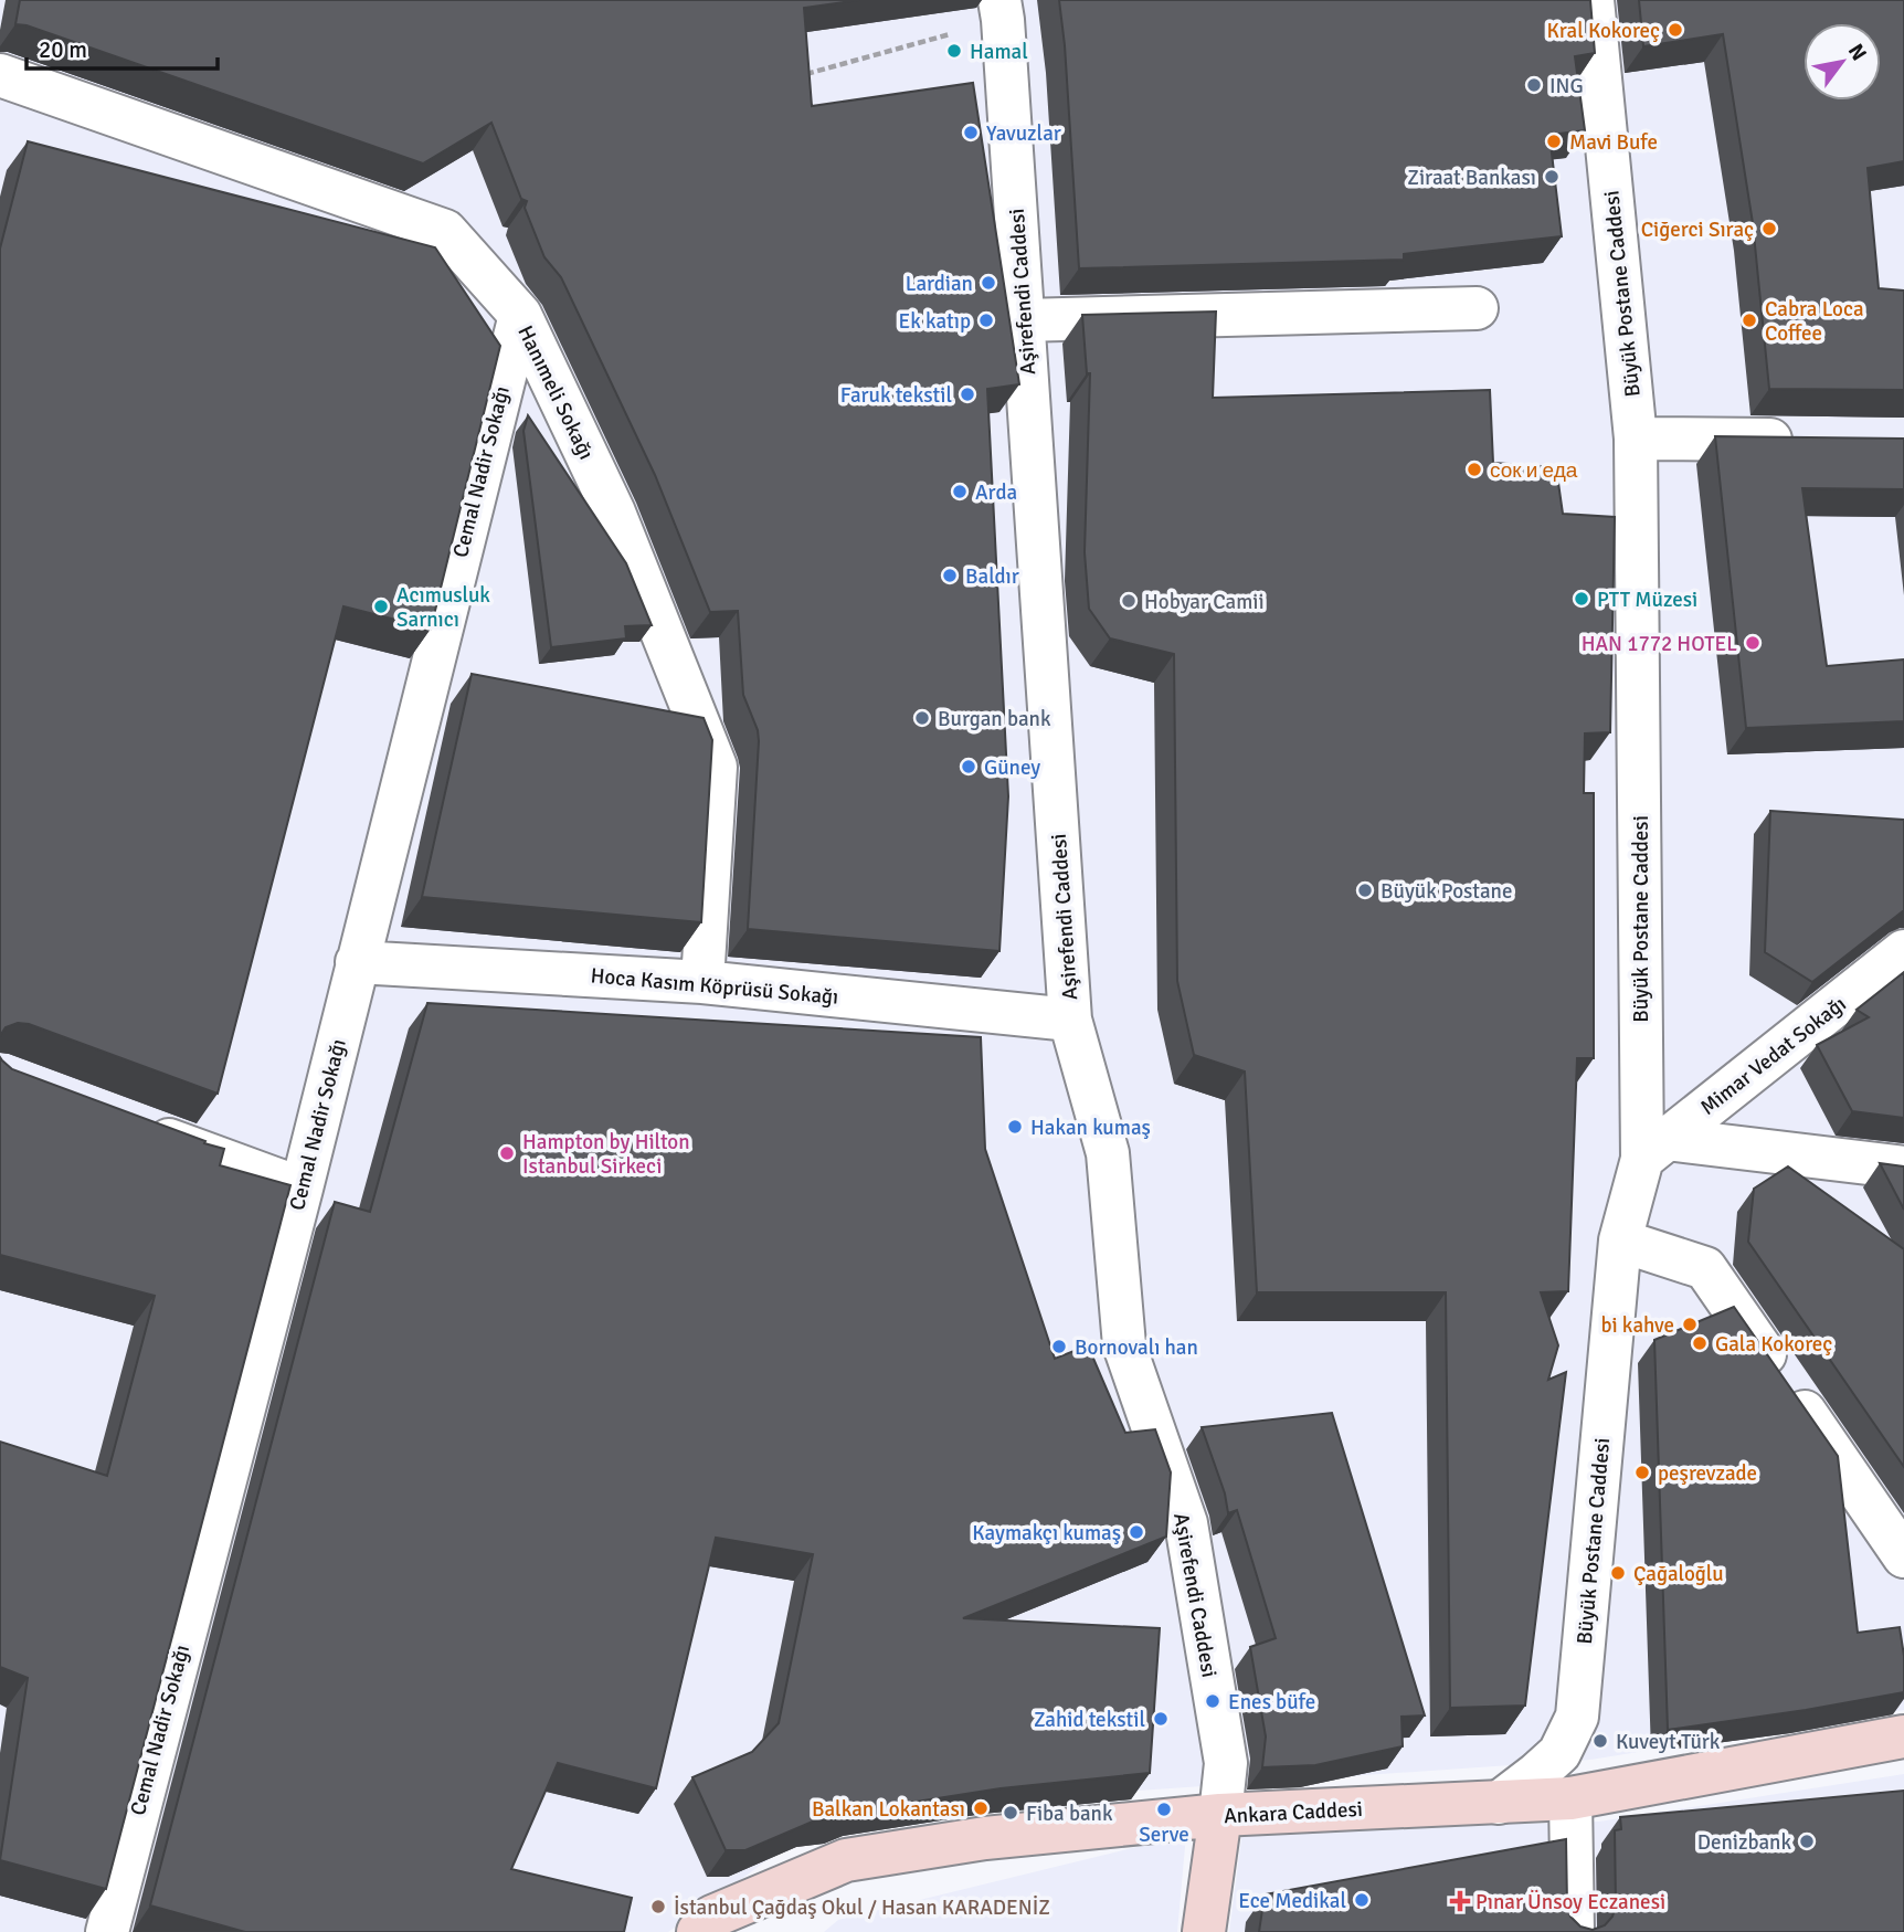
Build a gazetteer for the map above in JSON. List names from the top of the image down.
{
  "streets": {
    "main road": ["Ankara Caddesi"],
    "street": [
      "Aşirefendi Caddesi",
      "Büyük Postane Caddesi",
      "Hanımeli Sokağı",
      "Cemal Nadir Sokağı",
      "Hoca Kasım Köprüsü Sokağı",
      "Mimar Vedat Sokağı"
    ]
  },
  "crossings": [
    ["Aşirefendi Caddesi", "Hoca Kasım Köprüsü Sokağı"],
    ["Aşirefendi Caddesi", "Ankara Caddesi"],
    ["Büyük Postane Caddesi", "Mimar Vedat Sokağı"],
    ["Büyük Postane Caddesi", "Ankara Caddesi"],
    ["Hanımeli Sokağı", "Cemal Nadir Sokağı"],
    ["Hanımeli Sokağı", "Hoca Kasım Köprüsü Sokağı"],
    ["Cemal Nadir Sokağı", "Hoca Kasım Köprüsü Sokağı"]
  ],
  "places": {
    "other": [
      "Kral Kokoreç",
      "Hamal",
      "ING",
      "Yavuzlar",
      "Mavi Bufe",
      "Ziraat Bankası",
      "Ciğerci Sıraç",
      "Lardian",
      "Ek katıp",
      "Cabra Loca Coffee",
      "Faruk tekstil",
      "сок и еда",
      "Arda",
      "Baldır",
      "PTT Müzesi",
      "Hobyar Camii",
      "Acımusluk Sarnıcı",
      "HAN 1772 HOTEL",
      "Burgan bank",
      "Güney",
      "Büyük Postane",
      "Hakan kumaş",
      "Hampton by Hilton Istanbul Sirkeci",
      "bi kahve",
      "Gala Kokoreç",
      "Bornovalı han",
      "peşrevzade",
      "Kaymakçı kumaş",
      "Çağaloğlu",
      "Enes büfe",
      "Zahid tekstil",
      "Kuveyt Türk",
      "Balkan Lokantası",
      "Serve",
      "Fiba bank",
      "Denizbank",
      "Ece Medikal",
      "İstanbul Çağdaş Okul / Hasan KARADENİZ"
    ],
    "health": ["Pınar Ünsoy Eczanesi"]
  },
  "scale_bar": "20 m",
  "north": "top right"
}
